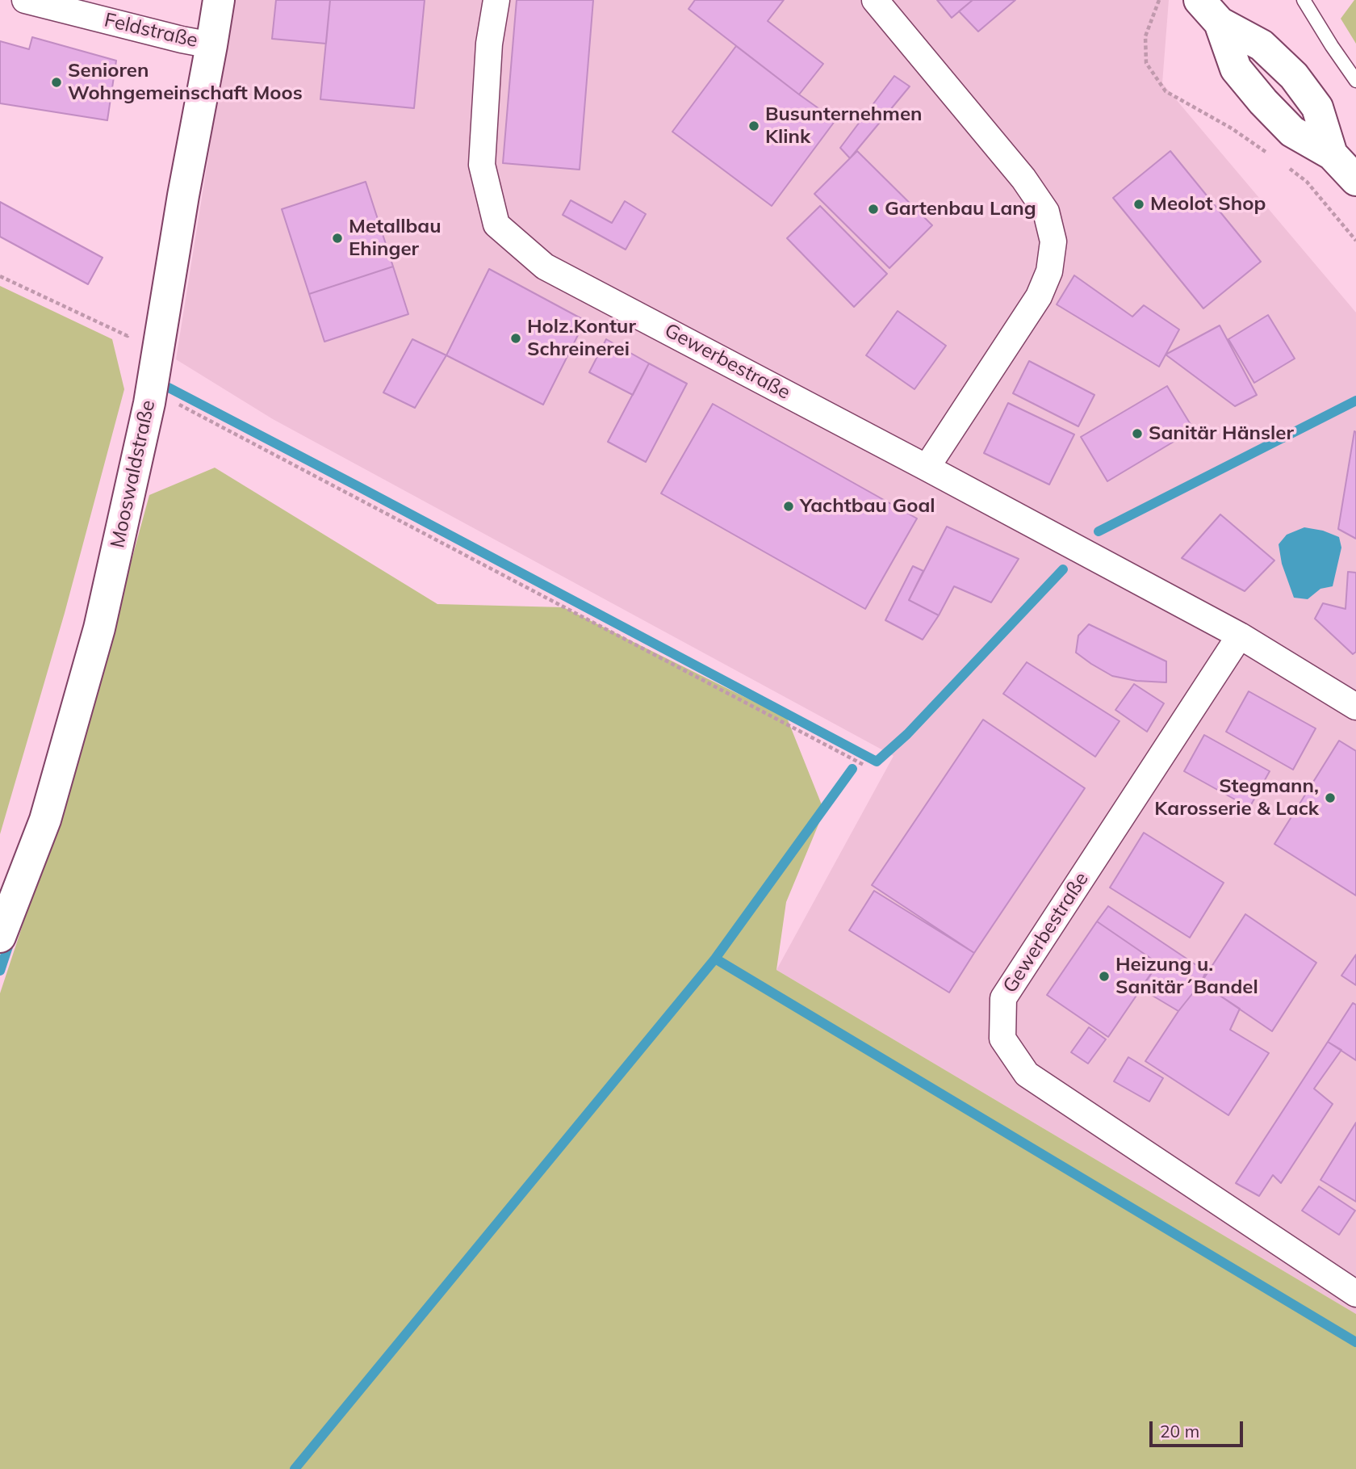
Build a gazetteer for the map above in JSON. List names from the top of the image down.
{
  "streets": {
    "main road": ["Mooswaldstraße"],
    "street": ["Feldstraße", "Gewerbestraße"]
  },
  "crossings": [
    ["Feldstraße", "Mooswaldstraße"]
  ],
  "places": [
    "Senioren Wohngemeinschaft Moos",
    "Busunternehmen Klink",
    "Meolot Shop",
    "Gartenbau Lang",
    "Metallbau Ehinger",
    "Holz.Kontur Schreinerei",
    "Sanitär Hänsler",
    "Yachtbau Goal",
    "Stegmann, Karosserie & Lack",
    "Heizung u. Sanitär´Bandel"
  ],
  "scale_bar": "20 m"
}
